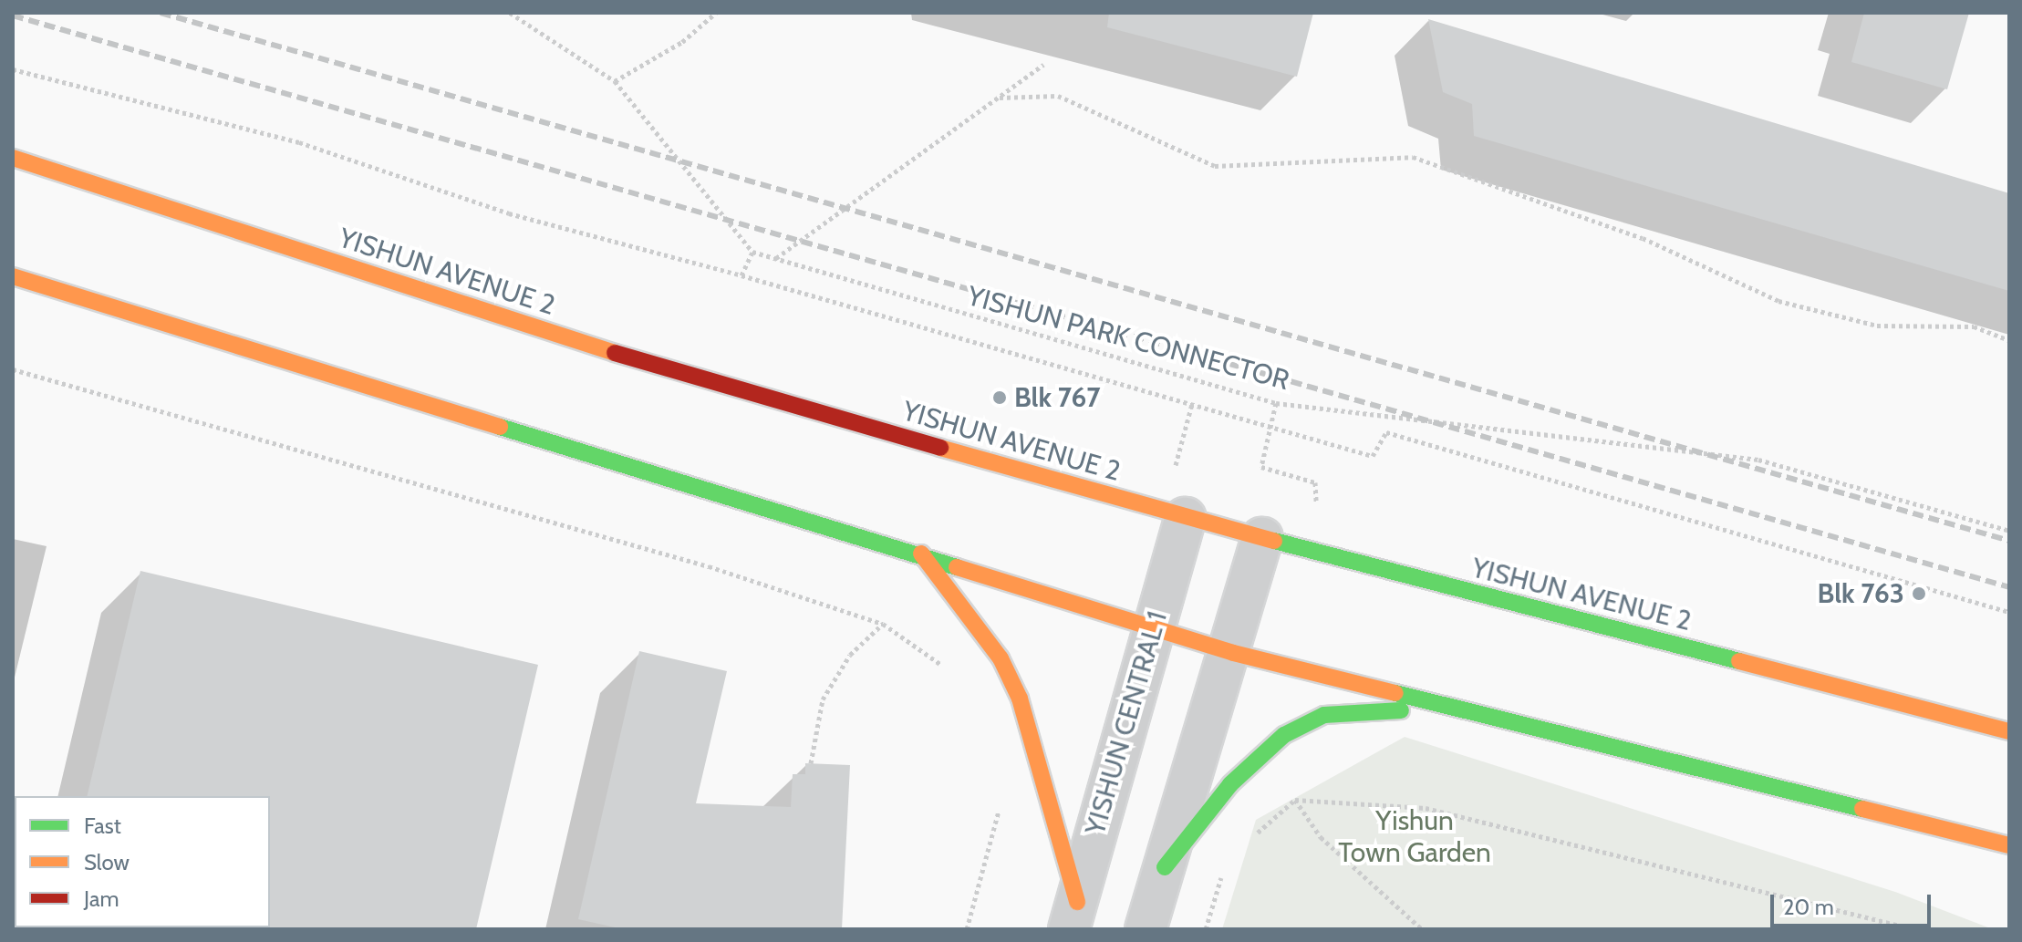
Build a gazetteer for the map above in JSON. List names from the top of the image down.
{
  "streets": {
    "main road": ["YISHUN AVENUE 2"],
    "street": ["YISHUN CENTRAL 1"],
    "path": ["YISHUN PARK CONNECTOR"]
  },
  "crossings": [
    ["YISHUN AVENUE 2", "YISHUN CENTRAL 1"]
  ],
  "parks": ["Yishun Town Garden"],
  "places": ["Blk 767", "Blk 763"],
  "legend": ["Fast", "Slow", "Jam"],
  "scale_bar": "20 m"
}
